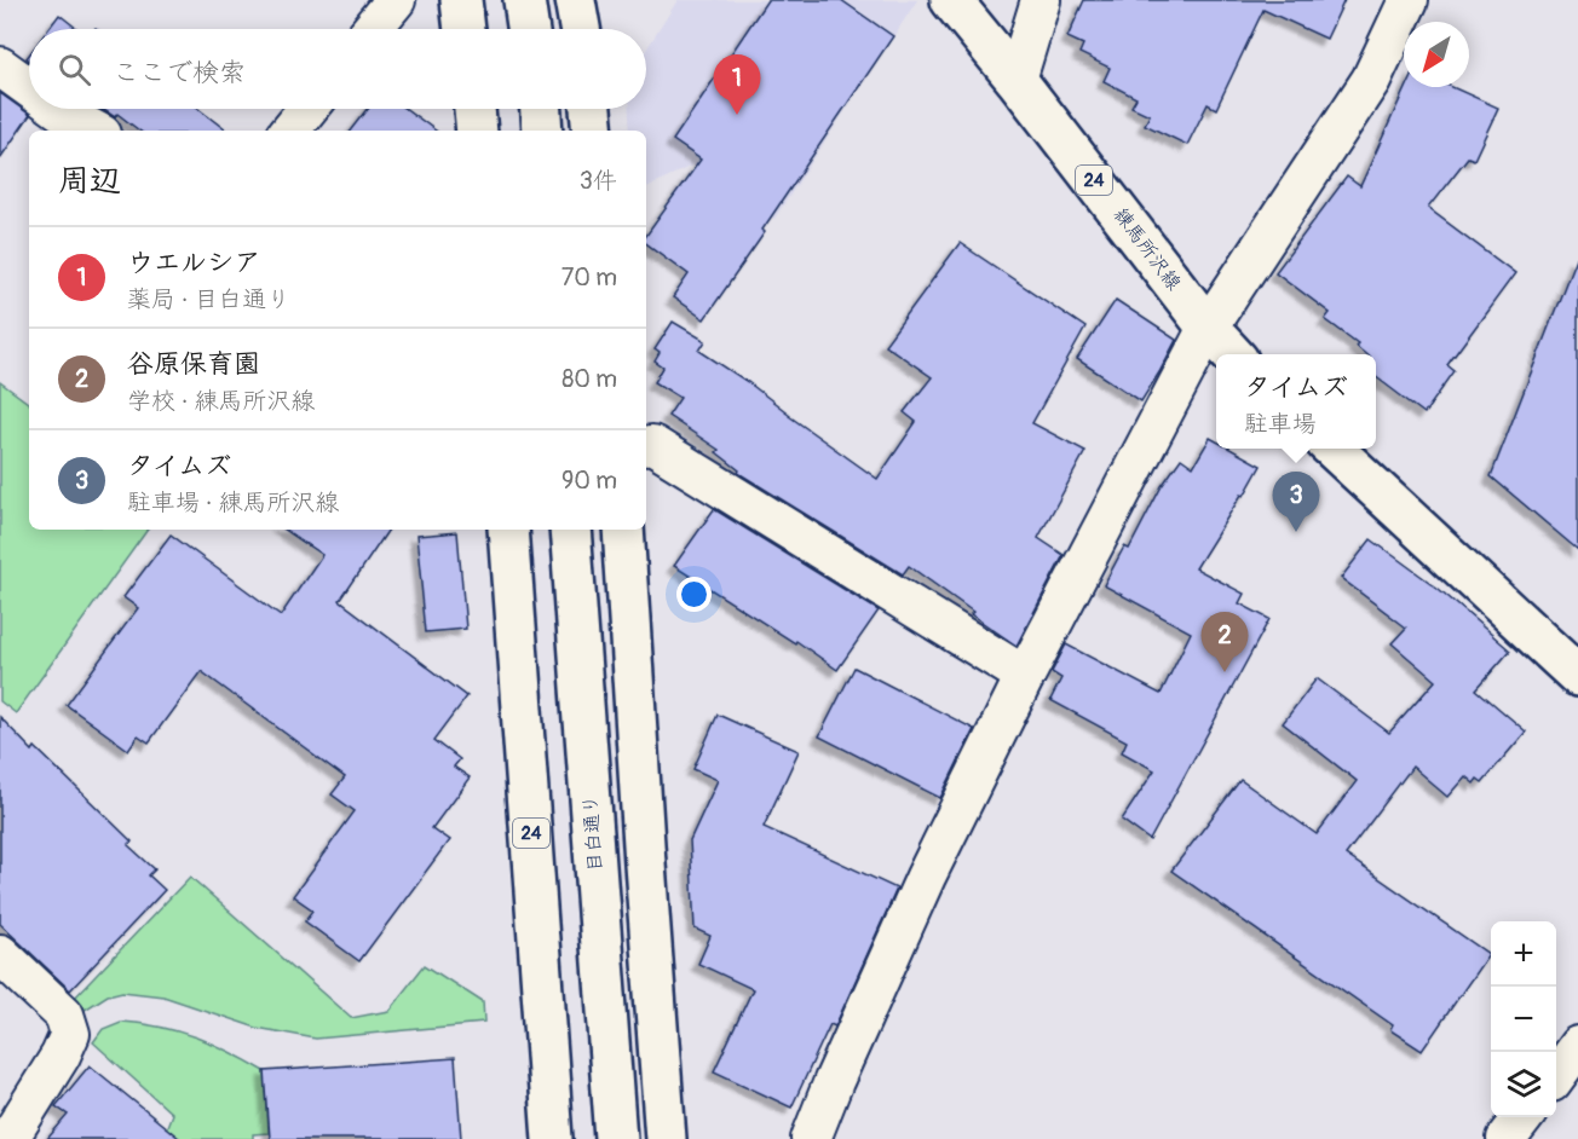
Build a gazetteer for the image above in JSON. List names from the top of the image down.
{
  "streets": {
    "main road": ["24", "練馬所沢線", "目白通り"]
  },
  "north": "bottom left",
  "page": {
    "search": "ここで検索",
    "pins": ["1", "3", "2"],
    "heading": ["周辺", "3件"],
    "list": [
      {
        "mark": "1",
        "name": "ウエルシア",
        "note": "薬局 · 目白通り",
        "value": "70 m"
      },
      {
        "mark": "2",
        "name": "谷原保育園",
        "note": "学校 · 練馬所沢線",
        "value": "80 m"
      },
      {
        "mark": "3",
        "name": "タイムズ",
        "note": "駐車場 · 練馬所沢線",
        "value": "90 m"
      }
    ],
    "popup": ["タイムズ", "駐車場"],
    "map_buttons": ["+", "−"]
  }
}
